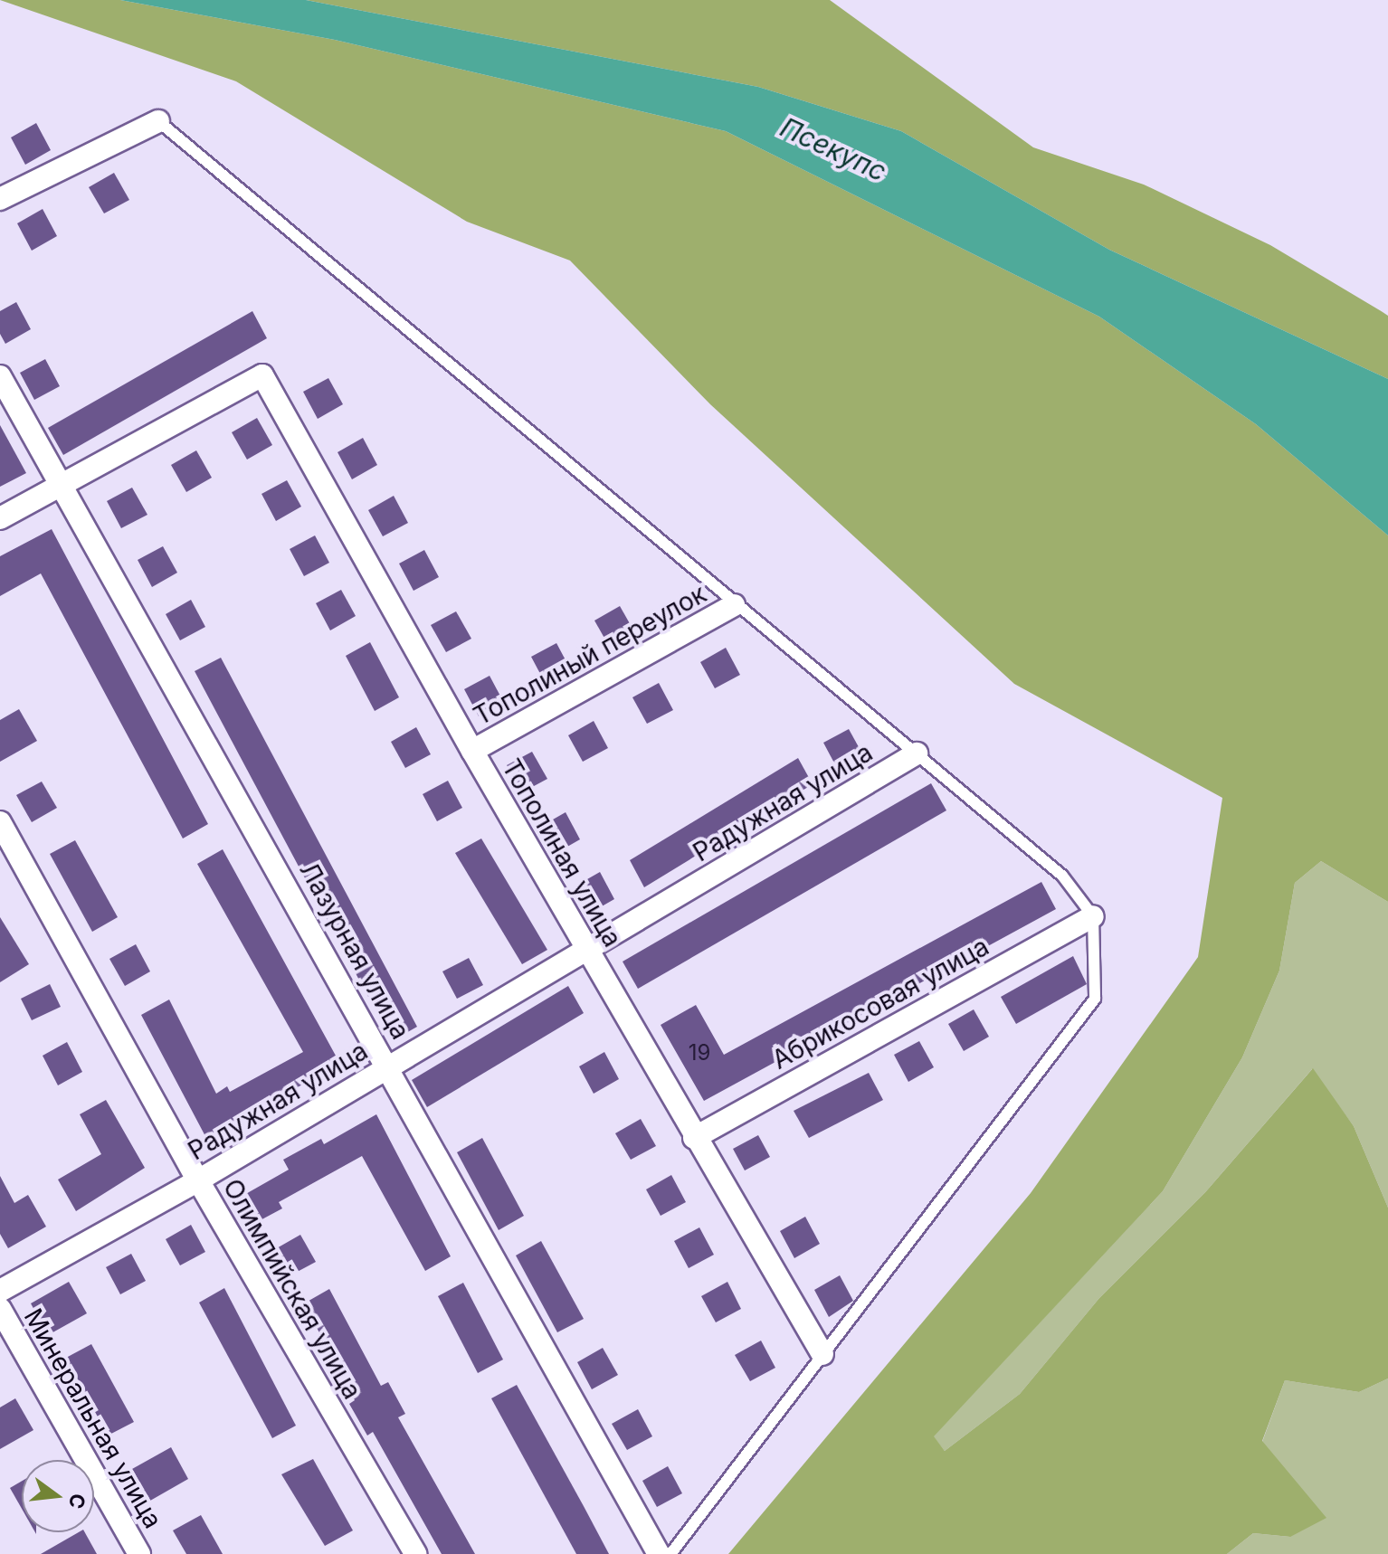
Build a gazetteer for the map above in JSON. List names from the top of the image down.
{
  "streets": {
    "street": [
      "Тополиный переулок",
      "Радужная улица",
      "Тополиная улица",
      "Лазурная улица",
      "Абрикосовая улица",
      "Олимпийская улица",
      "Минеральная улица"
    ]
  },
  "crossings": [
    ["Тополиный переулок", "Тополиная улица"],
    ["Радужная улица", "Тополиная улица"],
    ["Радужная улица", "Лазурная улица"],
    ["Радужная улица", "Олимпийская улица"],
    ["Тополиная улица", "Лазурная улица"],
    ["Тополиная улица", "Абрикосовая улица"]
  ],
  "water": ["Псекупс"],
  "house_numbers": ["19"],
  "north": "right"
}
